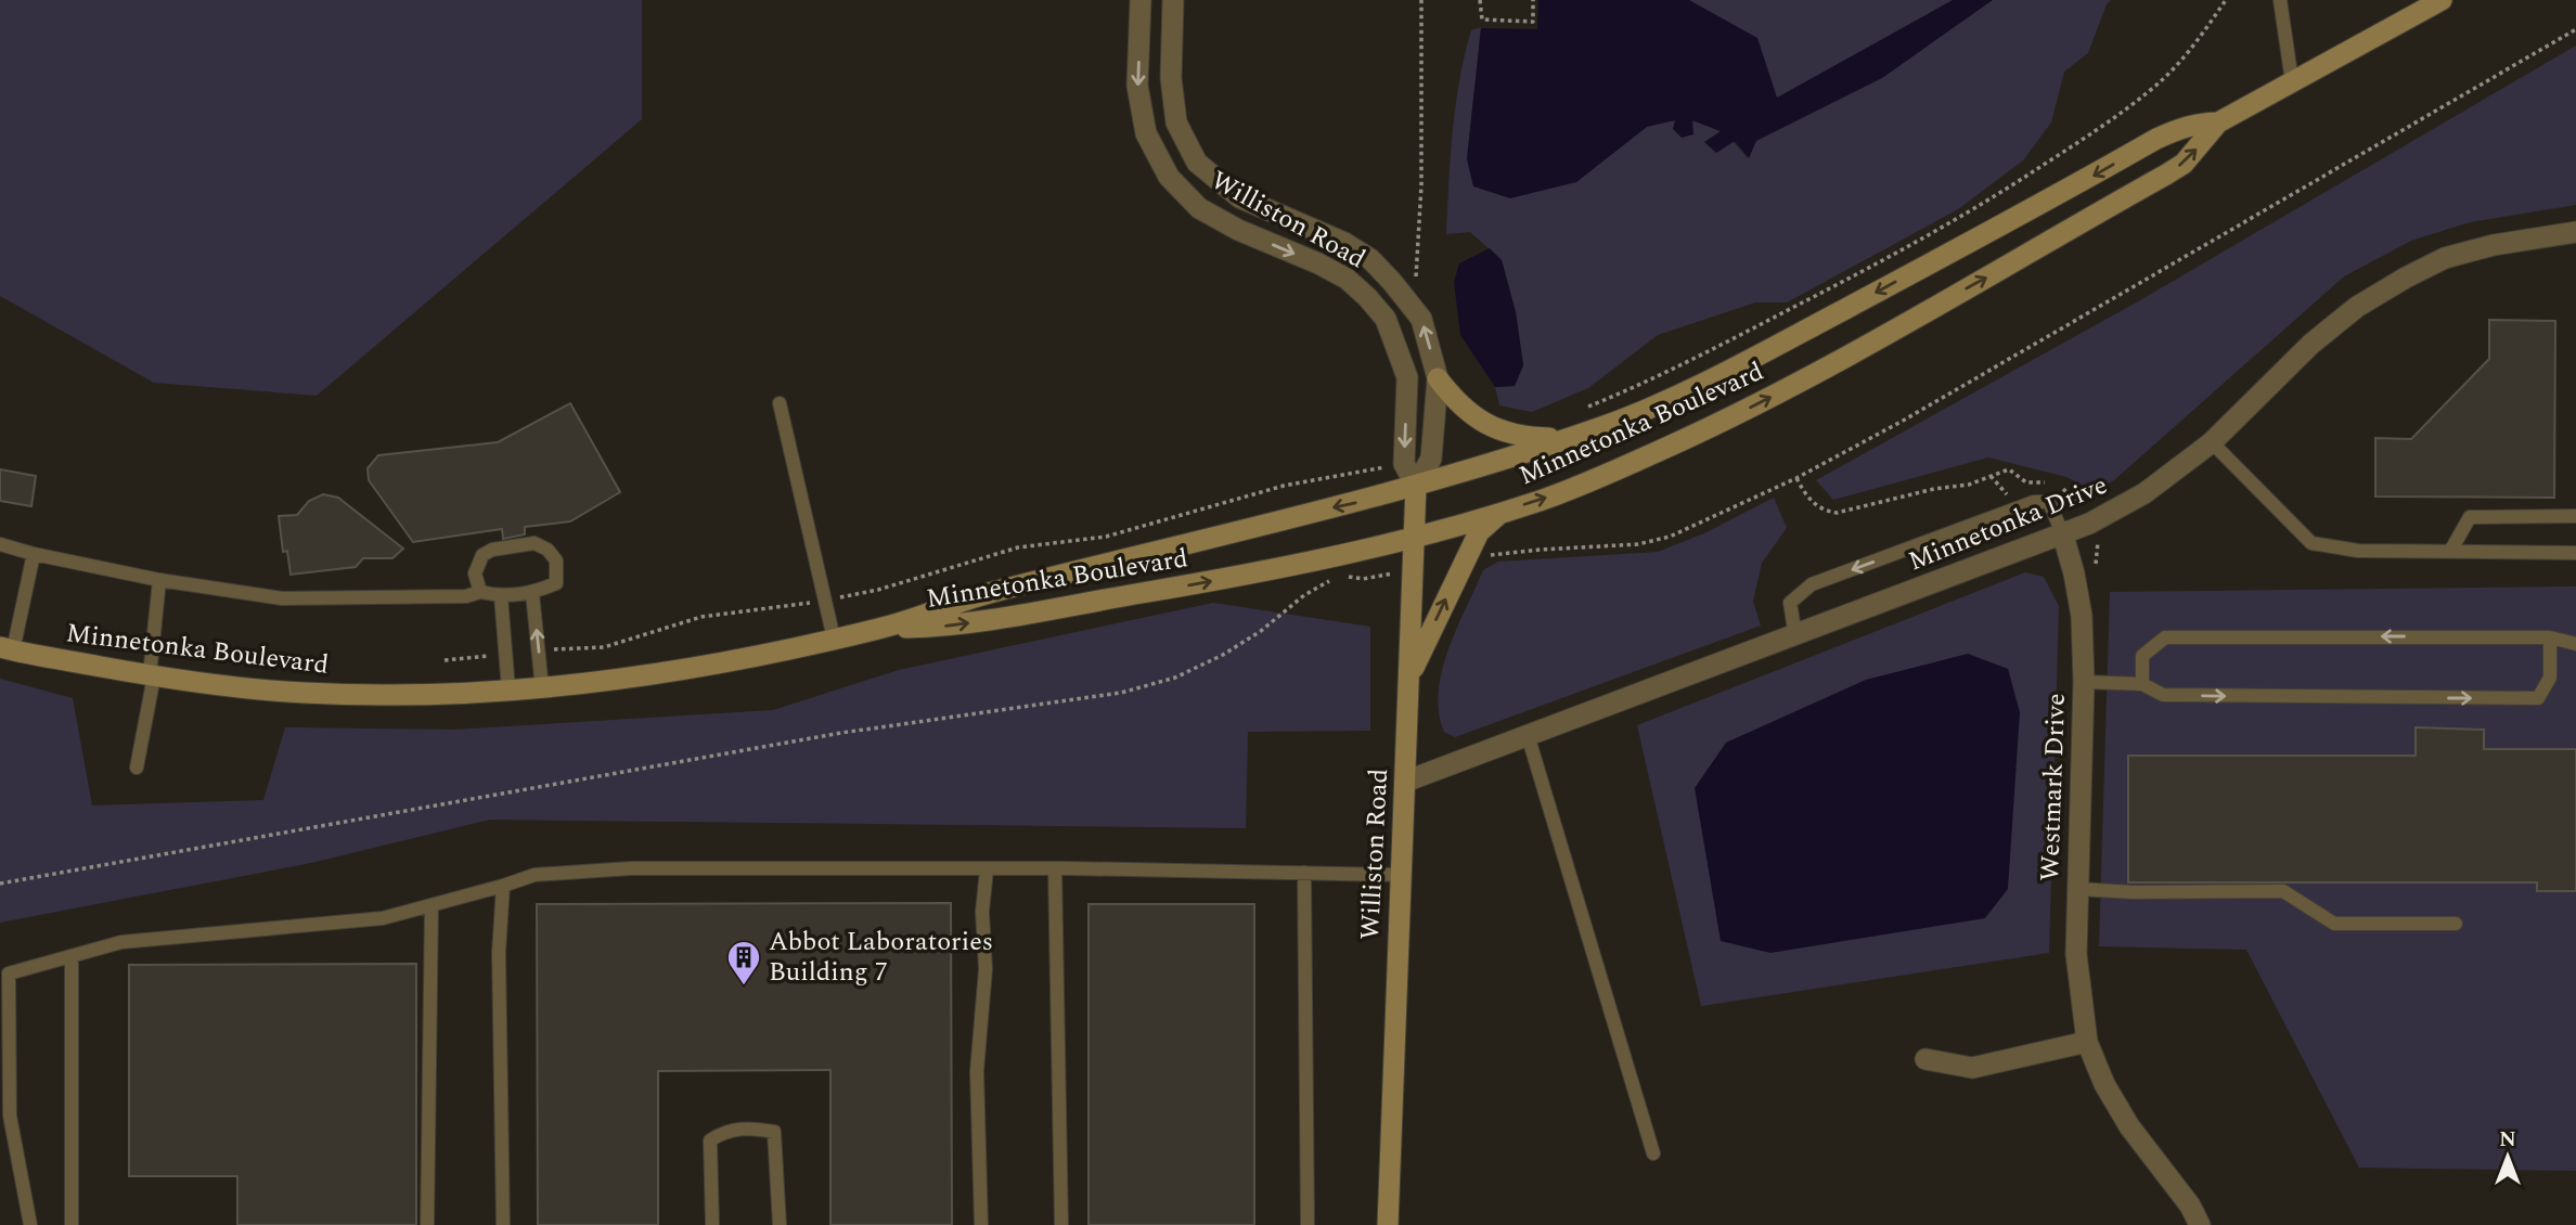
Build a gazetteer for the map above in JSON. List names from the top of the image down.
{
  "streets": {
    "main road": ["Williston Road", "Minnetonka Boulevard"],
    "street": ["Minnetonka Drive", "Westmark Drive"]
  },
  "crossings": [
    ["Williston Road", "Minnetonka Boulevard"],
    ["Williston Road", "Minnetonka Drive"],
    ["Minnetonka Drive", "Westmark Drive"]
  ],
  "places": {
    "building": ["Abbot Laboratories Building 7"]
  },
  "north": "top"
}
